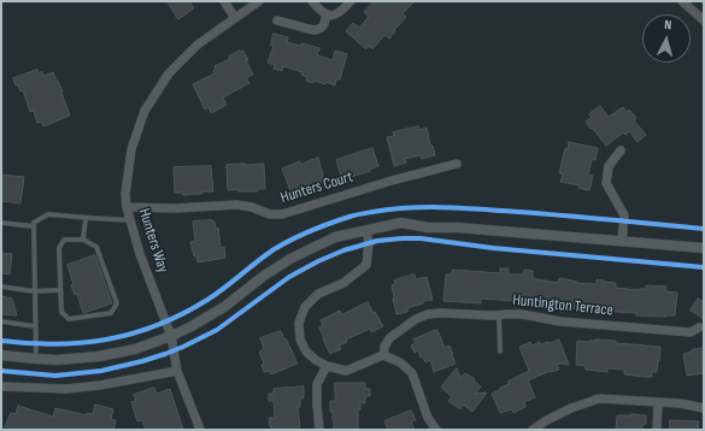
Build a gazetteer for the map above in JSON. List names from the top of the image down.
{
  "streets": {
    "street": ["Hunters Court", "Hunters Way", "Huntington Terrace"]
  },
  "crossings": [
    ["Hunters Court", "Hunters Way"]
  ],
  "north": "top"
}
